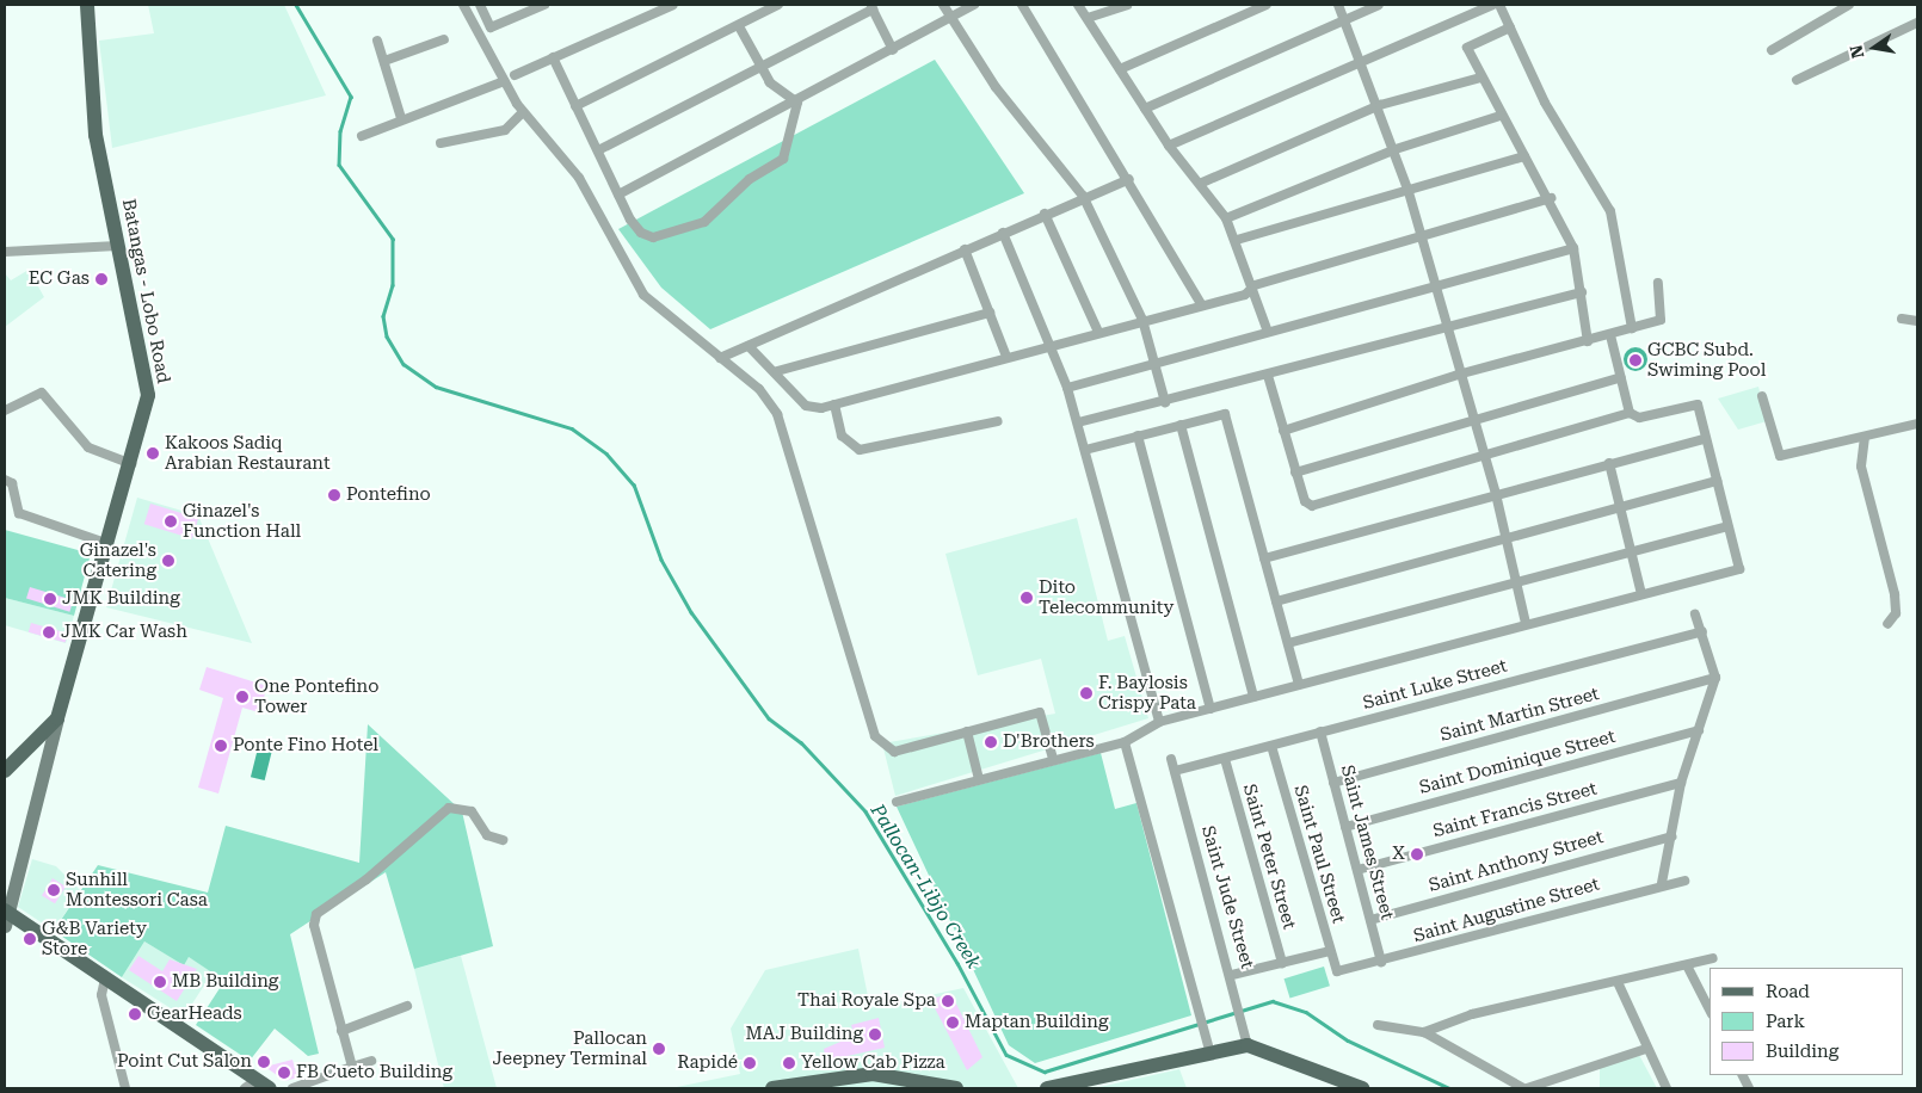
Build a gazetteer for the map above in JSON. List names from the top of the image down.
{
  "streets": {
    "main road": ["Batangas - Lobo Road"],
    "street": [
      "Saint Luke Street",
      "Saint Martin Street",
      "Saint Dominique Street",
      "Saint Francis Street",
      "Saint James Street",
      "Saint Paul Street",
      "Saint Peter Street",
      "Saint Anthony Street",
      "Saint Jude Street",
      "Saint Augustine Street"
    ]
  },
  "crossings": [
    ["Saint Luke Street", "Saint James Street"],
    ["Saint Luke Street", "Saint Paul Street"],
    ["Saint Luke Street", "Saint Peter Street"],
    ["Saint Luke Street", "Saint Jude Street"],
    ["Saint Martin Street", "Saint James Street"],
    ["Saint Dominique Street", "Saint James Street"],
    ["Saint Francis Street", "Saint James Street"],
    ["Saint James Street", "Saint Anthony Street"],
    ["Saint James Street", "Saint Augustine Street"],
    ["Saint Paul Street", "Saint Augustine Street"]
  ],
  "water": ["Pallocan-Libjo Creek"],
  "places": [
    "EC Gas",
    "GCBC Subd. Swiming Pool",
    "Kakoos Sadiq Arabian Restaurant",
    "Pontefino",
    "Ginazel's Function Hall",
    "Ginazel's Catering",
    "Dito Telecommunity",
    "JMK Building",
    "JMK Car Wash",
    "F. Baylosis Crispy Pata",
    "One Pontefino Tower",
    "D'Brothers",
    "Ponte Fino Hotel",
    "X",
    "Sunhill Montessori Casa",
    "G&B Variety Store",
    "MB Building",
    "Thai Royale Spa",
    "GearHeads",
    "Maptan Building",
    "MAJ Building",
    "Pallocan Jeepney Terminal",
    "Point Cut Salon",
    "Rapidé",
    "Yellow Cab Pizza",
    "FB Cueto Building"
  ],
  "legend": ["Road", "Park", "Building"],
  "north": "left"
}
